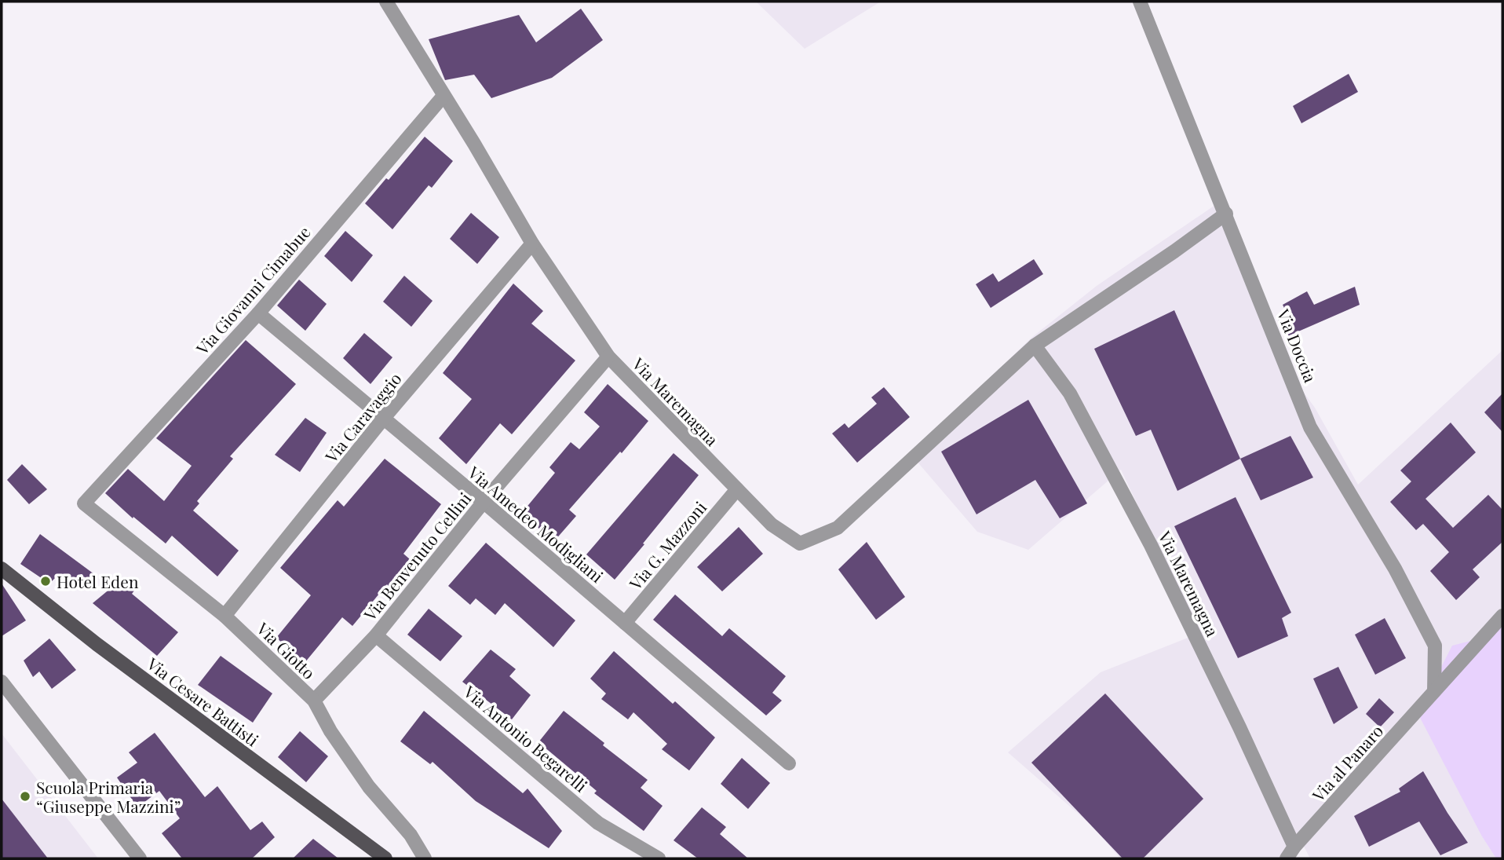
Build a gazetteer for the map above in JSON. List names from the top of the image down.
{
  "streets": {
    "main road": ["Via Cesare Battisti"],
    "street": [
      "Via Giovanni Cimabue",
      "Via Doccia",
      "Via Maremagna",
      "Via Caravaggio",
      "Via Amedeo Modigliani",
      "Via G. Mazzoni",
      "Via Benvenuto Cellini",
      "Via Giotto",
      "Via Antonio Begarelli",
      "Via al Panaro"
    ]
  },
  "crossings": [
    ["Via Giovanni Cimabue", "Via Maremagna"],
    ["Via Giovanni Cimabue", "Via Amedeo Modigliani"],
    ["Via Giovanni Cimabue", "Via Giotto"],
    ["Via Doccia", "Via Maremagna"],
    ["Via Doccia", "Via al Panaro"],
    ["Via Maremagna", "Via Caravaggio"],
    ["Via Maremagna", "Via G. Mazzoni"],
    ["Via Maremagna", "Via Benvenuto Cellini"],
    ["Via Maremagna", "Via al Panaro"],
    ["Via Caravaggio", "Via Amedeo Modigliani"],
    ["Via Caravaggio", "Via Giotto"],
    ["Via Amedeo Modigliani", "Via G. Mazzoni"],
    ["Via Amedeo Modigliani", "Via Benvenuto Cellini"],
    ["Via Benvenuto Cellini", "Via Giotto"],
    ["Via Benvenuto Cellini", "Via Antonio Begarelli"]
  ],
  "places": ["Hotel Eden", "Scuola Primaria “Giuseppe Mazzini”"]
}
